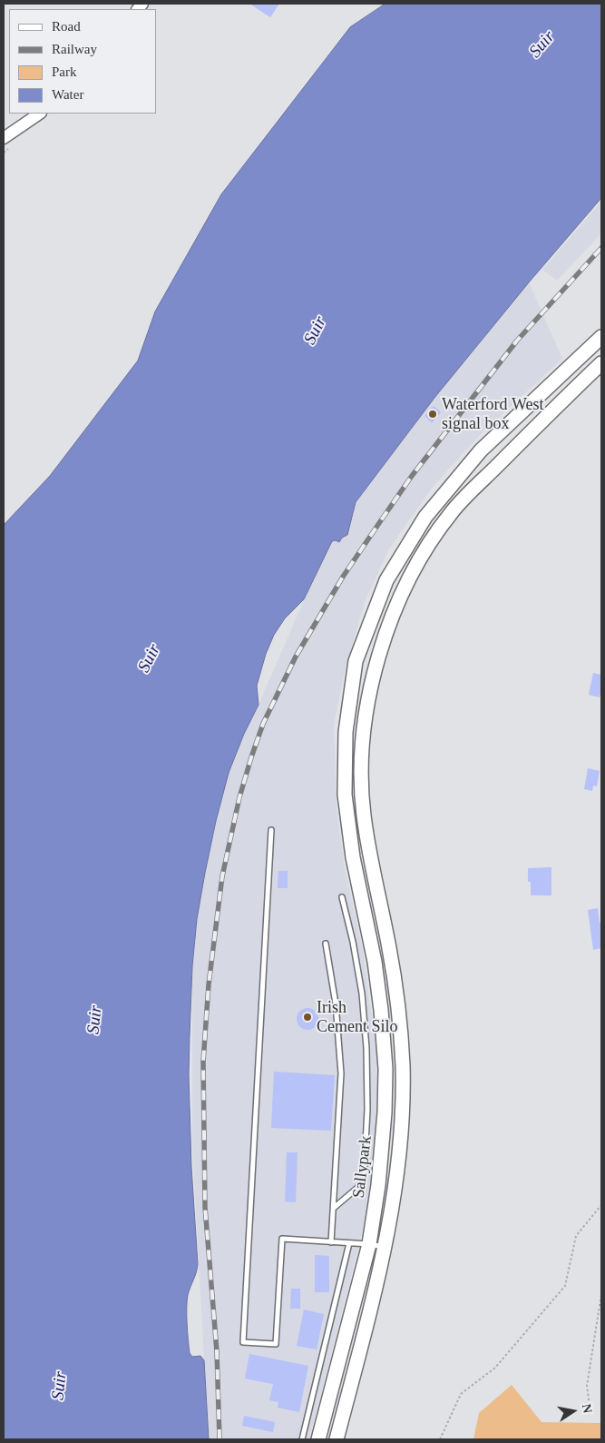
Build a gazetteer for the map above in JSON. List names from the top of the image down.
{
  "streets": {
    "main road": ["Sallypark"]
  },
  "water": ["Suir"],
  "places": ["Waterford West signal box", "Irish Cement Silo"],
  "legend": [
    "Road",
    "Railway",
    "Park",
    "Water"
  ],
  "north": "right"
}
